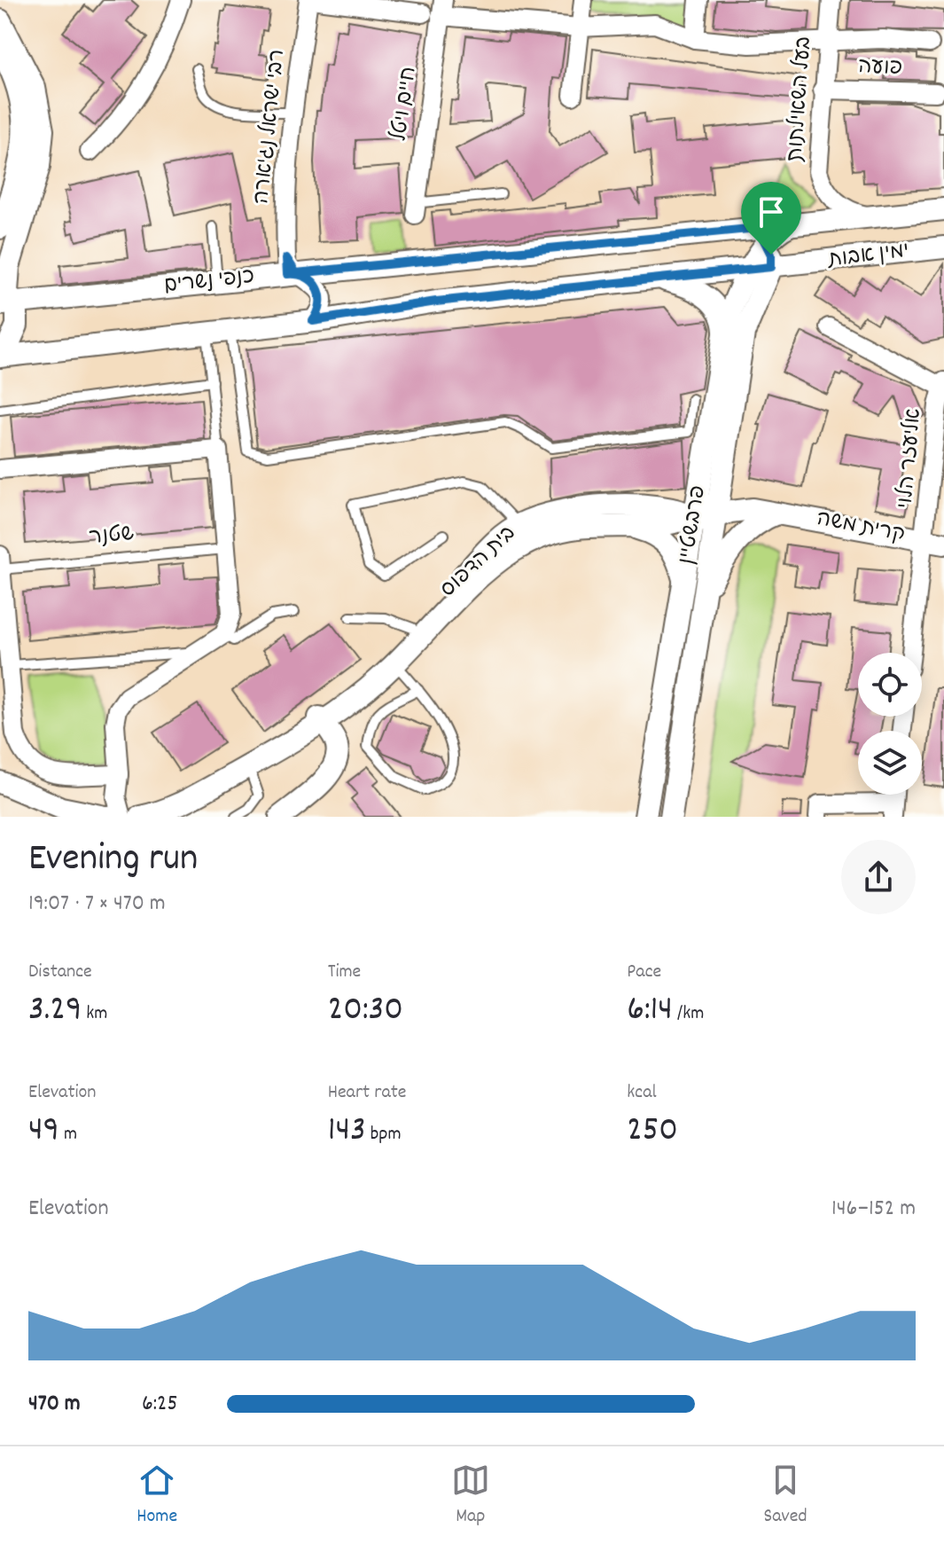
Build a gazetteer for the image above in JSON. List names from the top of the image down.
{
  "streets": {
    "street": [
      "פועה",
      "בעל השאילתות",
      "חיים ויטל",
      "רבי ישראל נג'ארה",
      "ימין אבות",
      "כנפי נשרים",
      "אליעזר הלוי",
      "פרבשטיין",
      "קרית משה",
      "בית הדפוס"
    ],
    "lane": ["שטנר"]
  },
  "crossings": [
    ["פועה", "בעל השאילתות"],
    ["בעל השאילתות", "ימין אבות"],
    ["רבי ישראל נג'ארה", "כנפי נשרים"],
    ["ימין אבות", "כנפי נשרים"],
    ["ימין אבות", "פרבשטיין"],
    ["אליעזר הלוי", "קרית משה"],
    ["פרבשטיין", "קרית משה"],
    ["פרבשטיין", "בית הדפוס"],
    ["קרית משה", "בית הדפוס"]
  ],
  "page": {
    "heading": ["Evening run", "19:07 · 7 × 470 m"],
    "stats": [
      ["Distance", "3.29 km"],
      ["Time", "20:30"],
      ["Pace", "6:14 /km"],
      ["Elevation", "49 m"],
      ["Heart rate", "143 bpm"],
      ["kcal", "250"]
    ],
    "chart": ["Elevation", "146–152 m"],
    "list": [
      {
        "name": "470 m",
        "note": "6:25"
      }
    ],
    "tabs": ["Home", "Map", "Saved"]
  }
}
